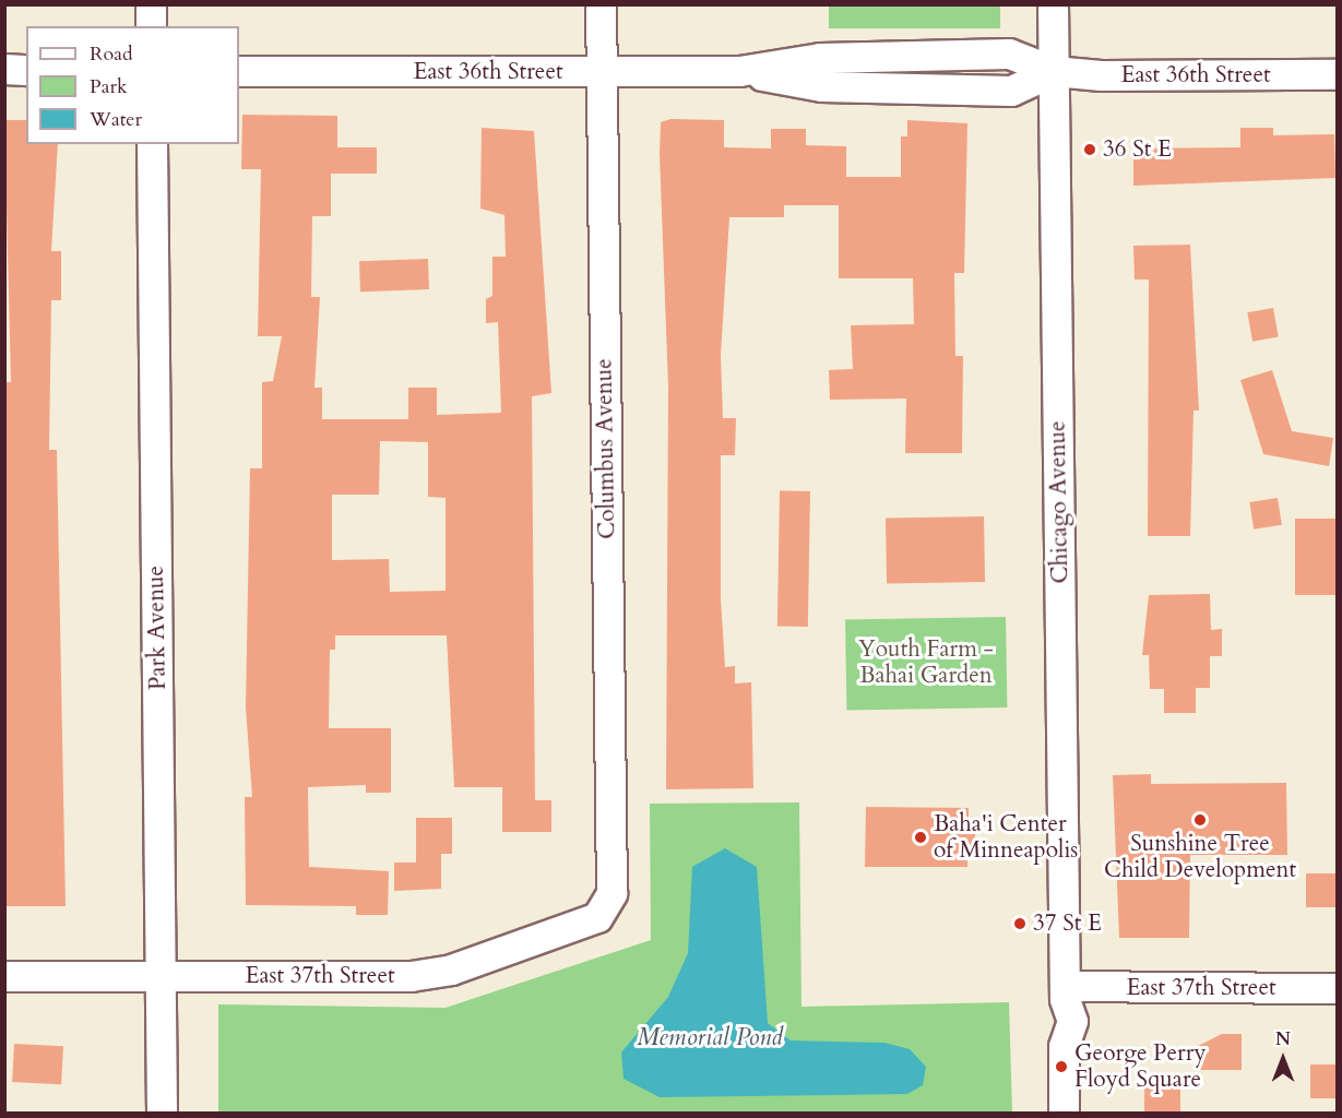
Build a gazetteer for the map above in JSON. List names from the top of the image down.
{
  "streets": {
    "street": [
      "East 36th Street",
      "Columbus Avenue",
      "Chicago Avenue",
      "Park Avenue",
      "East 37th Street"
    ]
  },
  "crossings": [
    ["East 36th Street", "Columbus Avenue"],
    ["East 36th Street", "Chicago Avenue"],
    ["Columbus Avenue", "East 37th Street"],
    ["Chicago Avenue", "East 37th Street"],
    ["Park Avenue", "East 37th Street"]
  ],
  "water": ["Memorial Pond"],
  "parks": ["Youth Farm - Bahai Garden"],
  "places": [
    "36 St E",
    "Sunshine Tree Child Development",
    "Baha'i Center of Minneapolis",
    "37 St E",
    "George Perry Floyd Square"
  ],
  "legend": ["Road", "Park", "Water"],
  "north": "top"
}
